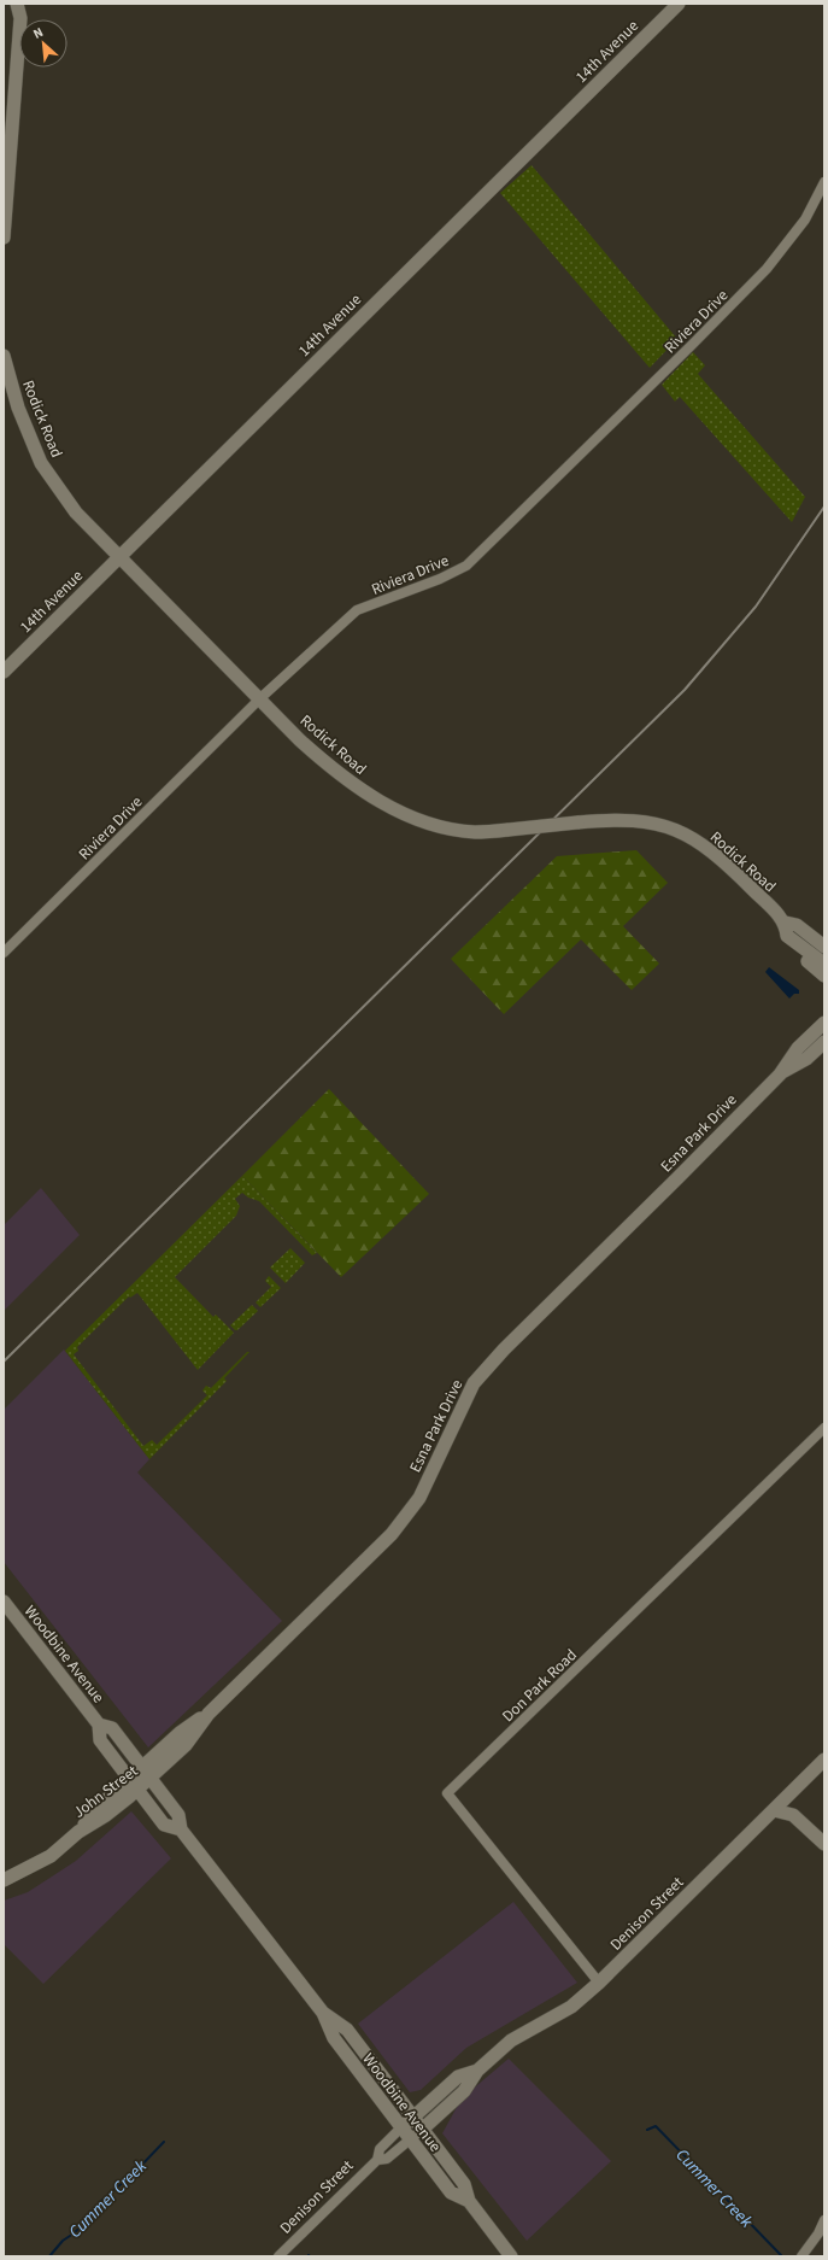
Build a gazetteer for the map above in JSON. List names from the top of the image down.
{
  "streets": {
    "main road": [
      "14th Avenue",
      "Rodick Road",
      "Esna Park Drive",
      "Woodbine Avenue",
      "John Street",
      "Denison Street"
    ],
    "street": ["Riviera Drive", "Don Park Road"]
  },
  "crossings": [
    ["14th Avenue", "Rodick Road"],
    ["Riviera Drive", "Rodick Road"],
    ["Esna Park Drive", "Woodbine Avenue"],
    ["Esna Park Drive", "John Street"],
    ["Woodbine Avenue", "John Street"],
    ["Woodbine Avenue", "Denison Street"],
    ["Don Park Road", "Denison Street"]
  ],
  "water": ["Cummer Creek"],
  "north": "top left"
}
